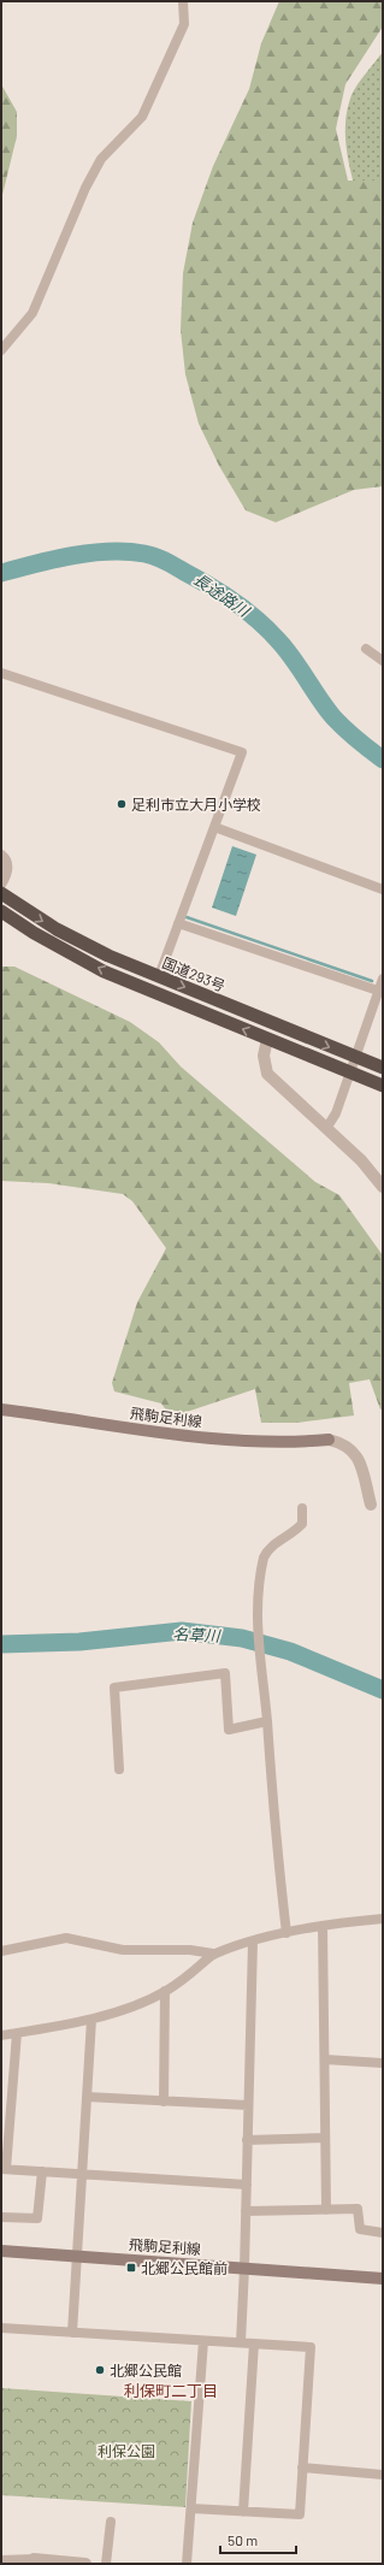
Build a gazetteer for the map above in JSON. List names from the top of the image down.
{
  "streets": {
    "highway": ["国道293号"],
    "main road": ["飛駒足利線"]
  },
  "districts": ["利保町二丁目"],
  "water": ["長途路川", "名草川"],
  "parks": ["利保公園"],
  "places": {
    "other": ["足利市立大月小学校", "北郷公民館"],
    "transit": ["北郷公民館前"]
  },
  "scale_bar": "50 m"
}
